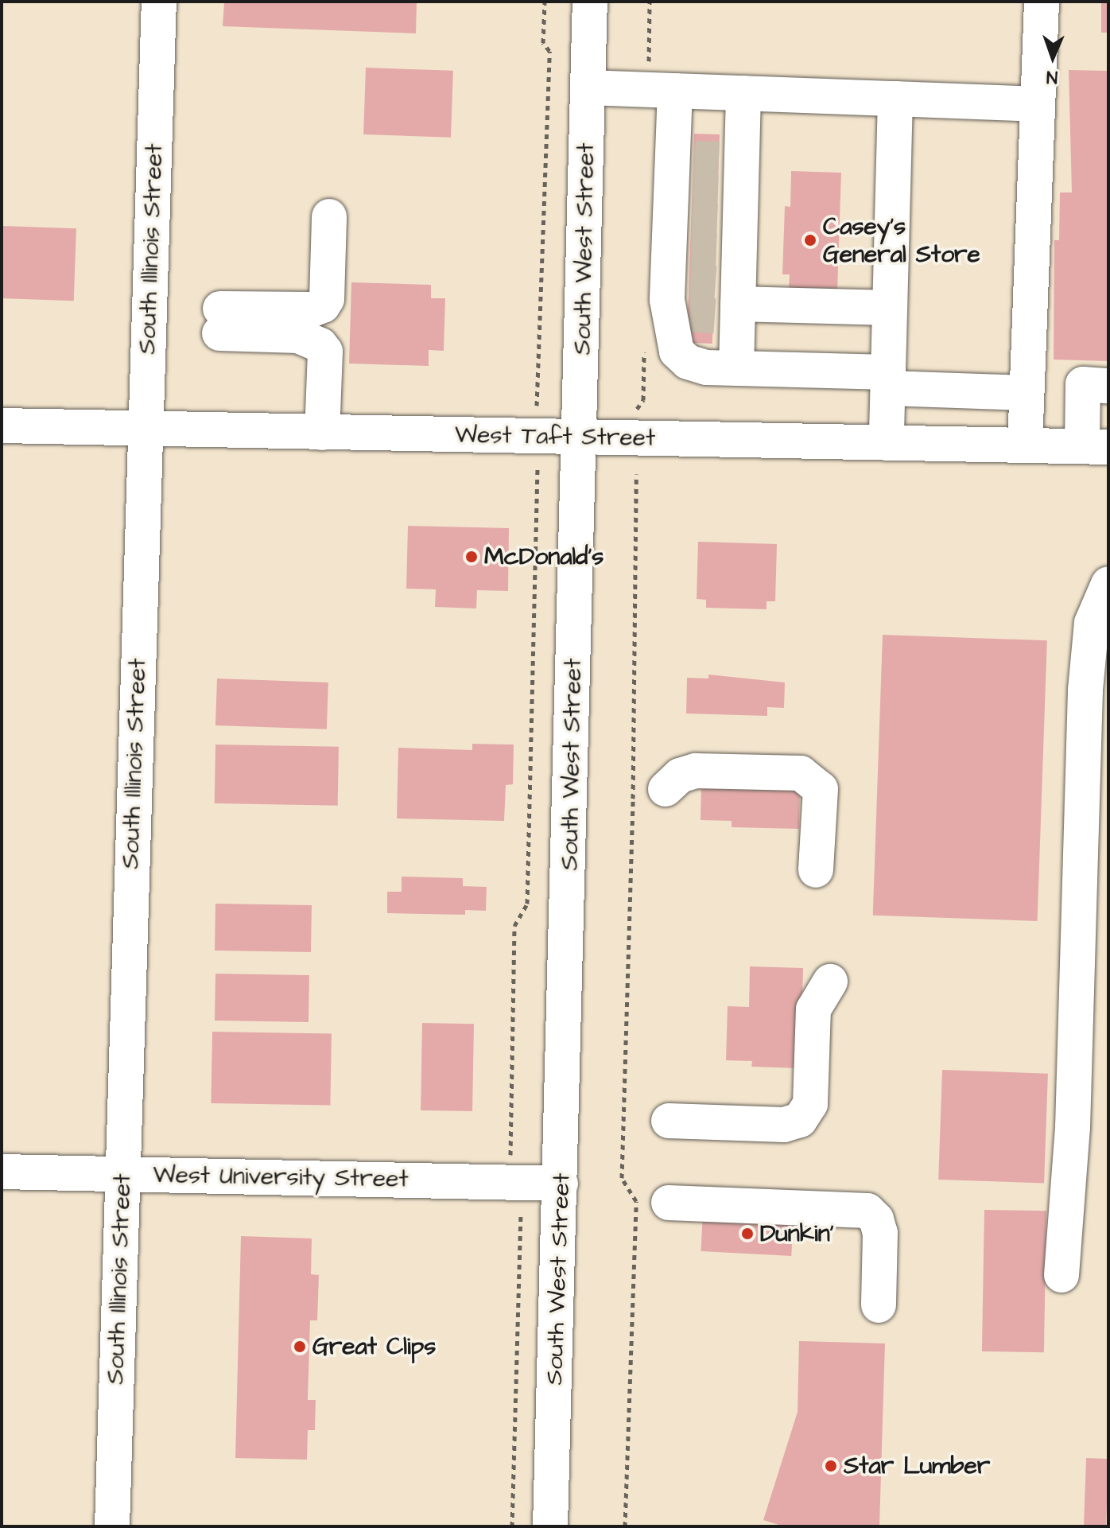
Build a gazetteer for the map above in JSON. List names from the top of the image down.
{
  "streets": {
    "street": [
      "South Illinois Street",
      "South West Street",
      "West Taft Street",
      "West University Street"
    ]
  },
  "crossings": [
    ["South Illinois Street", "West Taft Street"],
    ["South Illinois Street", "West University Street"],
    ["South West Street", "West Taft Street"],
    ["South West Street", "West University Street"]
  ],
  "places": [
    "Casey's General Store",
    "McDonald's",
    "Dunkin'",
    "Great Clips",
    "Star Lumber"
  ],
  "north": "bottom"
}
